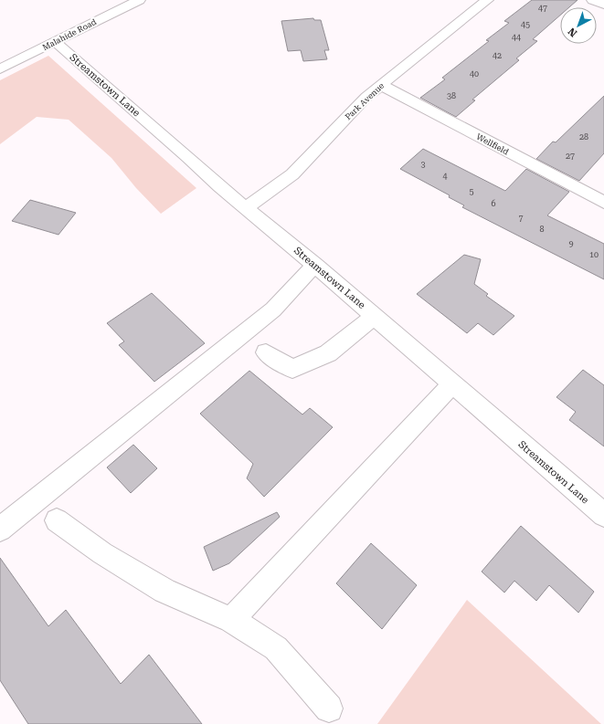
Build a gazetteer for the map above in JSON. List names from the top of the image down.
{
  "streets": {
    "street": [
      "Malahide Road",
      "Streamstown Lane",
      "Park Avenue",
      "Wellfield"
    ]
  },
  "crossings": [
    ["Malahide Road", "Streamstown Lane"],
    ["Streamstown Lane", "Park Avenue"],
    ["Park Avenue", "Wellfield"]
  ],
  "house_numbers": [
    "47",
    "45",
    "44",
    "42",
    "40",
    "38",
    "28",
    "27",
    "3",
    "4",
    "5",
    "6",
    "7",
    "8",
    "9",
    "10"
  ],
  "north": "bottom left"
}
